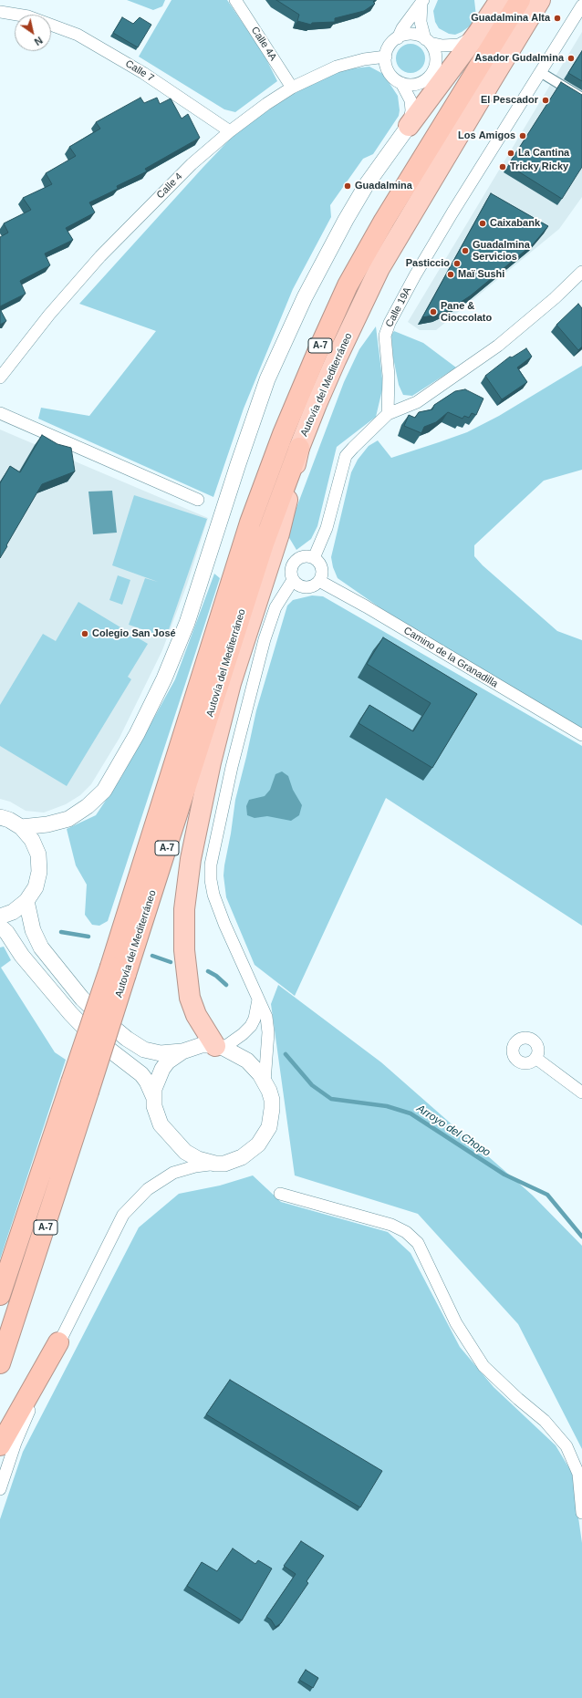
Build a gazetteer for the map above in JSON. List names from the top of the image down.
{
  "streets": {
    "highway": ["A-7", "Autovía del Mediterráneo"],
    "street": [
      "Calle 4A",
      "Calle 7",
      "Calle 4",
      "Calle 19A",
      "Camino de la Granadilla"
    ]
  },
  "crossings": [
    ["Calle 4A", "Calle 4"],
    ["Calle 7", "Calle 4"]
  ],
  "water": ["Arroyo del Chopo"],
  "places": [
    "Guadalmina Alta",
    "Asador Gudalmina",
    "El Pescador",
    "Los Amigos",
    "La Cantina",
    "Tricky Ricky",
    "Guadalmina",
    "Caixabank",
    "Guadalmina Servicios",
    "Pasticcio",
    "Maï Sushi",
    "Pane & Cioccolato",
    "Colegio San José"
  ],
  "north": "bottom right"
}
